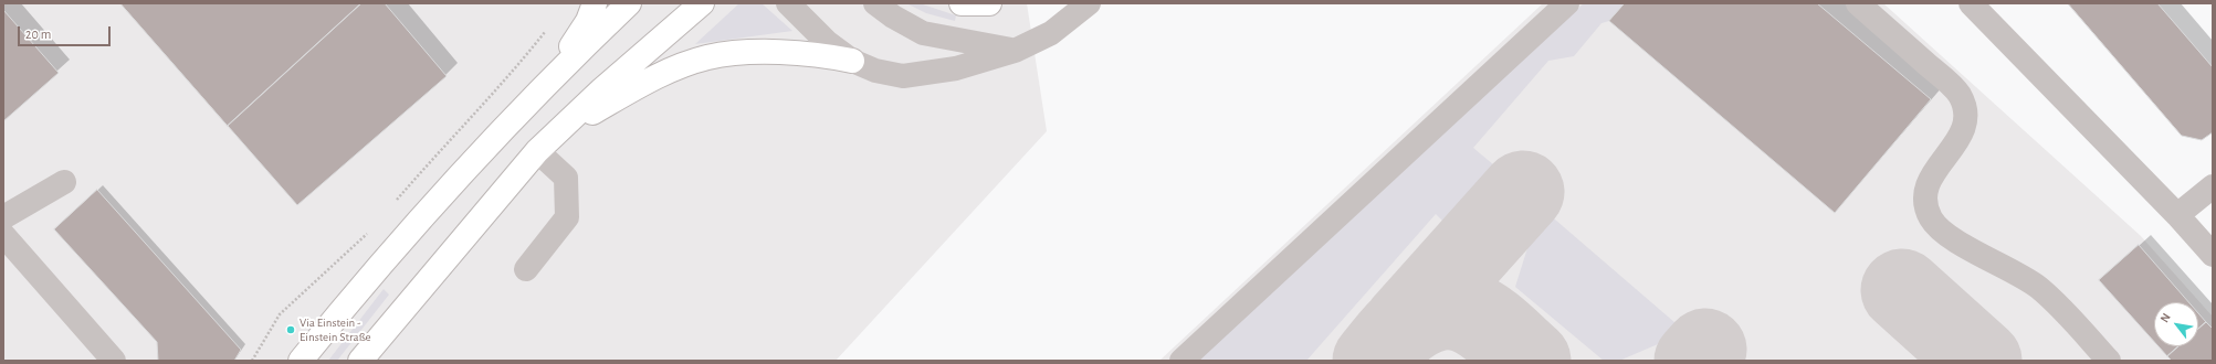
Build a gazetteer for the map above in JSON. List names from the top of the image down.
{
  "places": ["Via Einstein - Einstein Straße"],
  "scale_bar": "20 m",
  "north": "top left"
}
